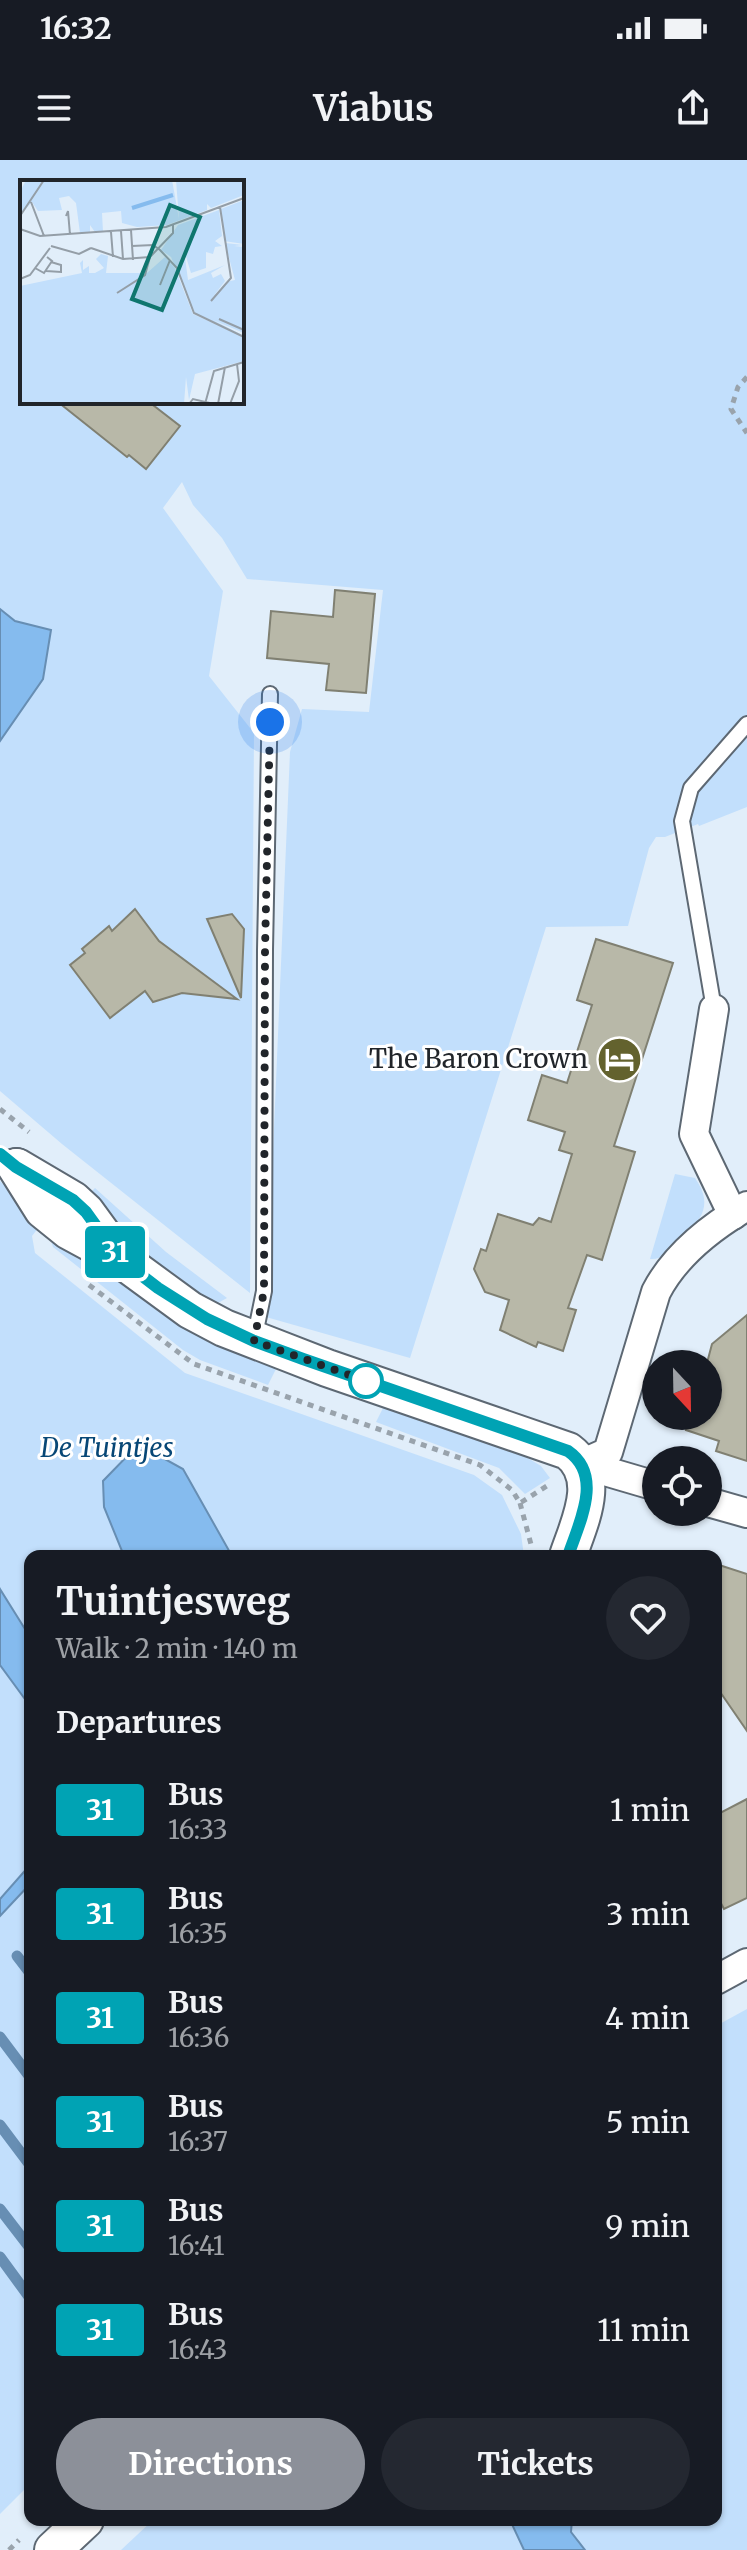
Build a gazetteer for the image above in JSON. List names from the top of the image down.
{
  "parks": ["De Tuintjes"],
  "places": {
    "hotel": ["The Baron Crown"]
  },
  "lines": ["bus line 31"],
  "north": "bottom",
  "page": {
    "status": "16:32",
    "header": "Viabus",
    "on_map": "31",
    "heading": [
      ["Tuintjesweg", "Walk · 2 min · 140 m"],
      "Departures"
    ],
    "list": [
      {
        "mark": "31",
        "name": "Bus",
        "note": "16:33",
        "value": "1 min"
      },
      {
        "mark": "31",
        "name": "Bus",
        "note": "16:35",
        "value": "3 min"
      },
      {
        "mark": "31",
        "name": "Bus",
        "note": "16:36",
        "value": "4 min"
      },
      {
        "mark": "31",
        "name": "Bus",
        "note": "16:37",
        "value": "5 min"
      },
      {
        "mark": "31",
        "name": "Bus",
        "note": "16:41",
        "value": "9 min"
      },
      {
        "mark": "31",
        "name": "Bus",
        "note": "16:43",
        "value": "11 min"
      }
    ],
    "buttons": ["Directions", "Tickets"]
  }
}
